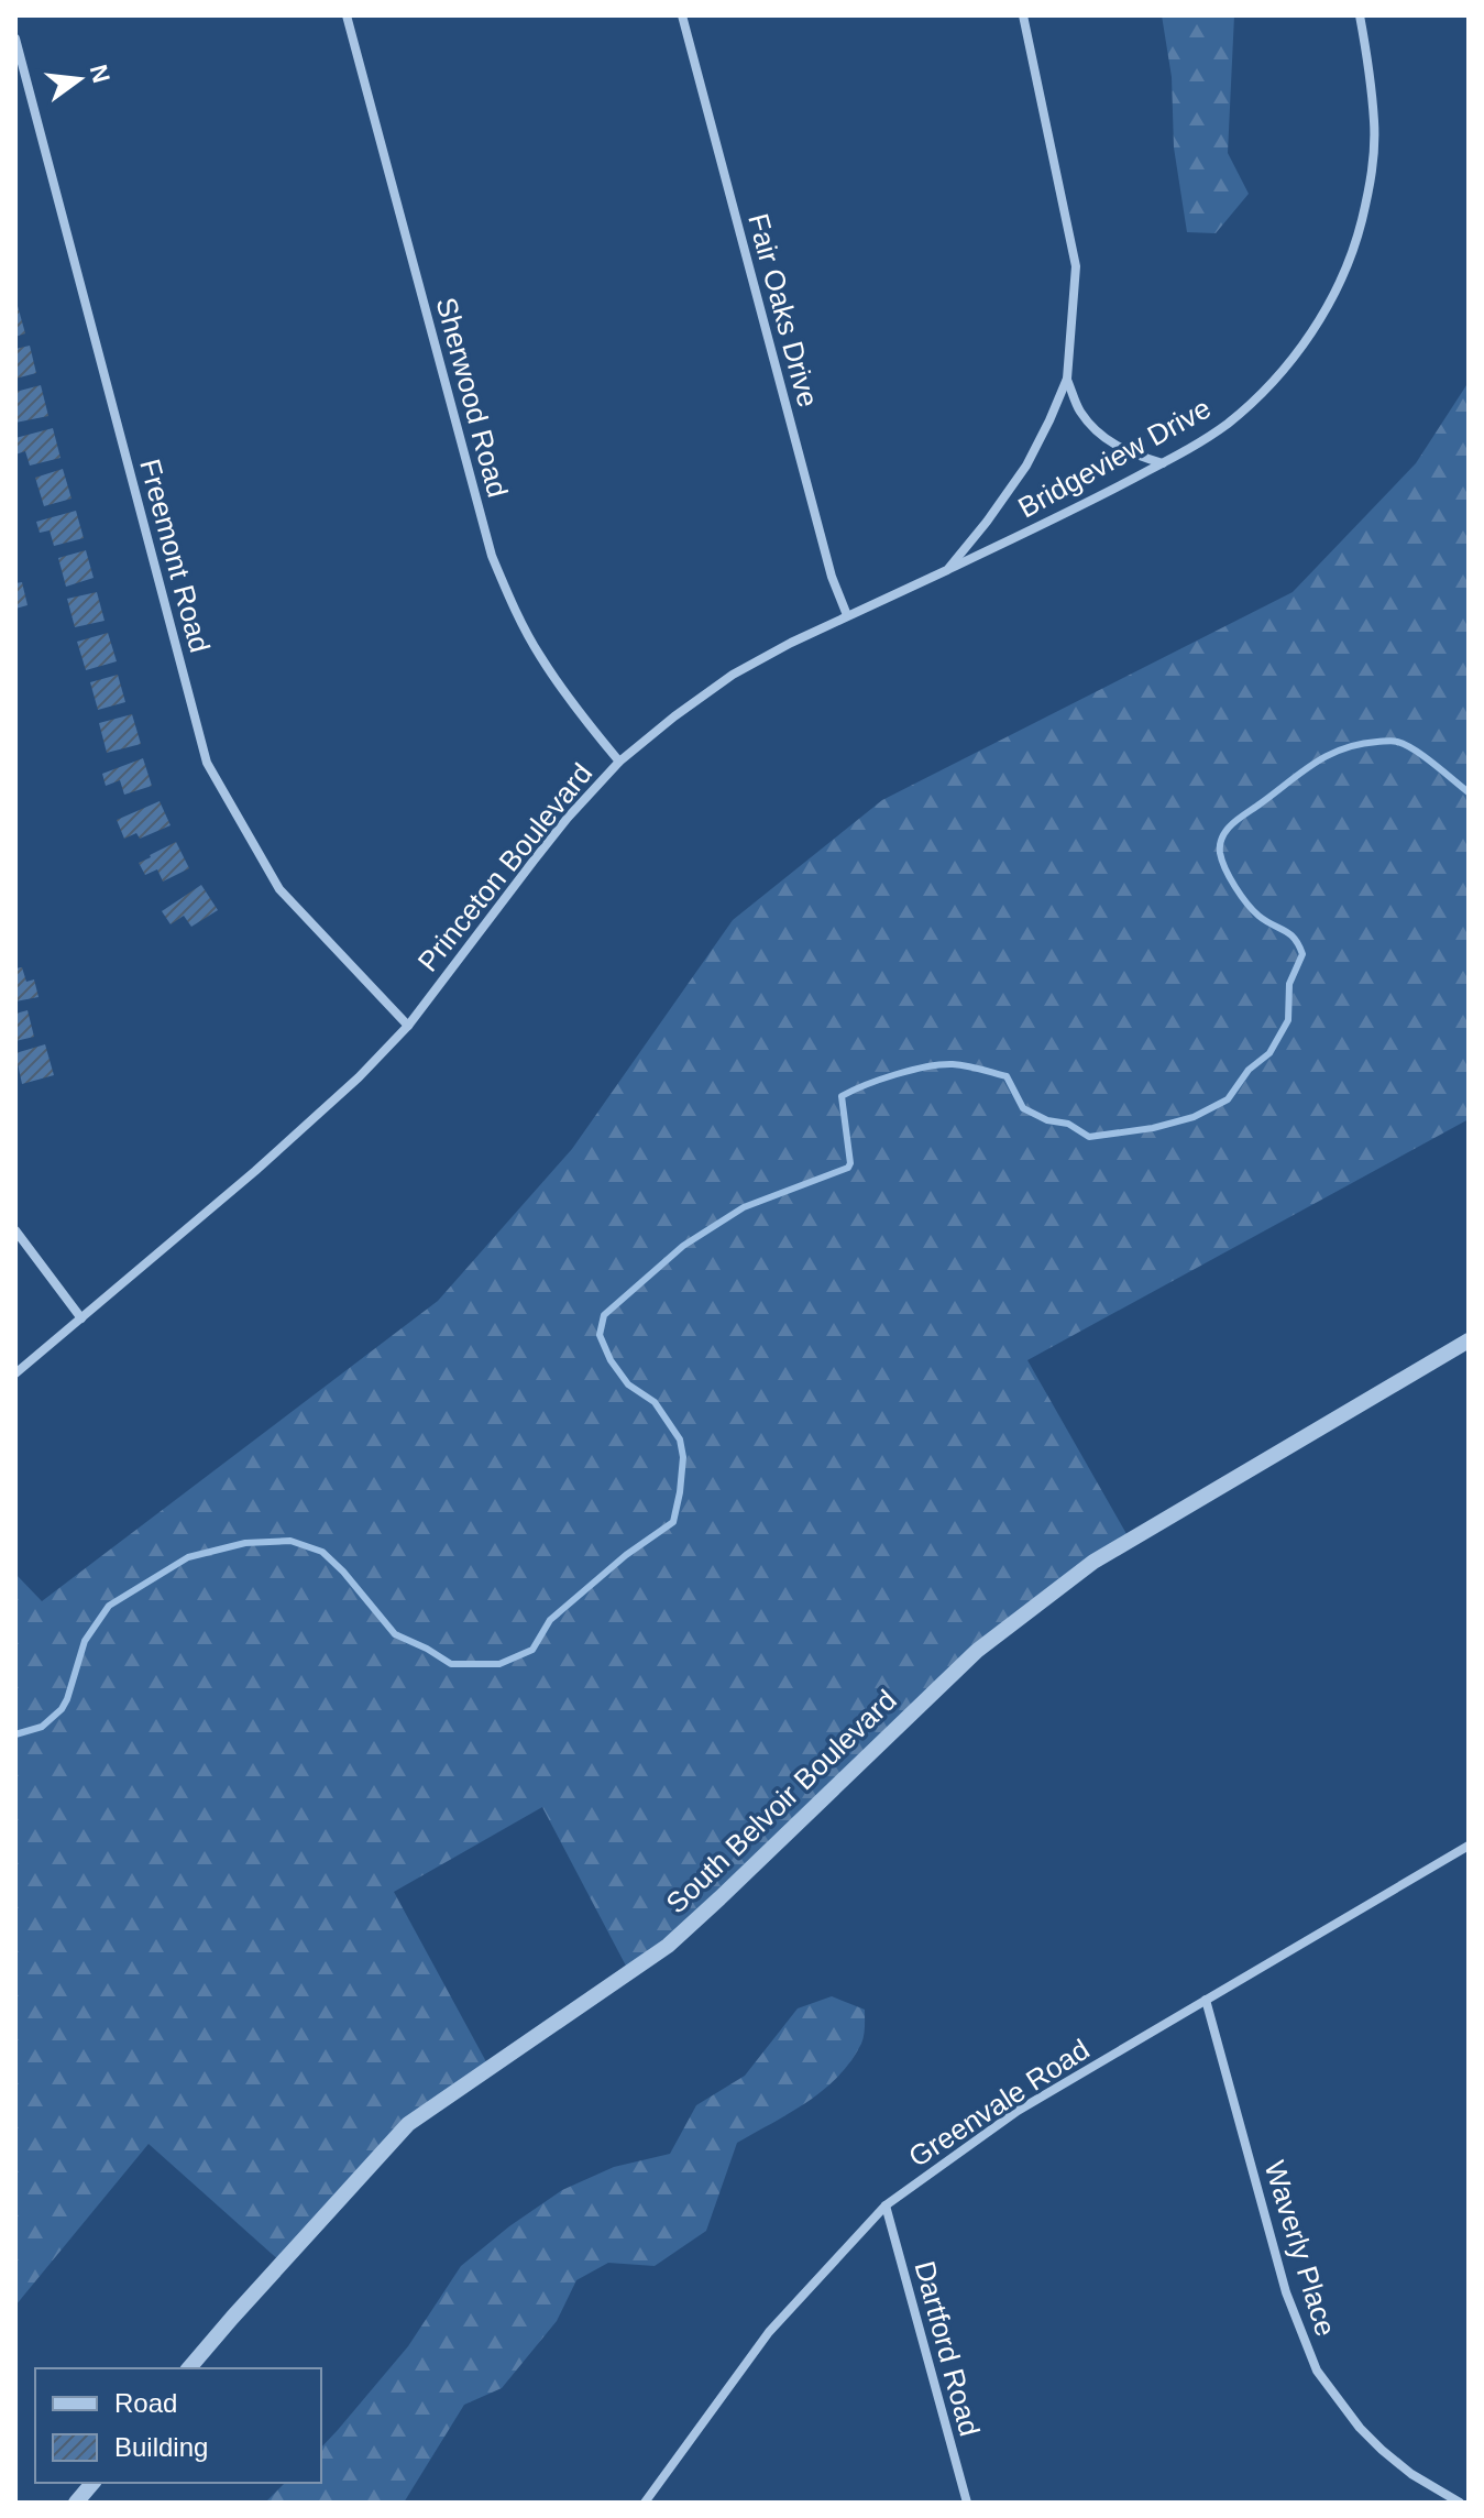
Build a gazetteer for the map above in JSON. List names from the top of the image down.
{
  "streets": {
    "street": [
      "Fair Oaks Drive",
      "Sherwood Road",
      "Bridgeview Drive",
      "Freemont Road",
      "Princeton Boulevard",
      "South Belvoir Boulevard",
      "Greenvale Road",
      "Waverly Place",
      "Dartford Road"
    ]
  },
  "crossings": [
    ["Fair Oaks Drive", "Princeton Boulevard"],
    ["Sherwood Road", "Princeton Boulevard"],
    ["Bridgeview Drive", "Princeton Boulevard"],
    ["Freemont Road", "Princeton Boulevard"],
    ["Greenvale Road", "Waverly Place"],
    ["Greenvale Road", "Dartford Road"]
  ],
  "legend": ["Road", "Building"],
  "north": "right"
}
